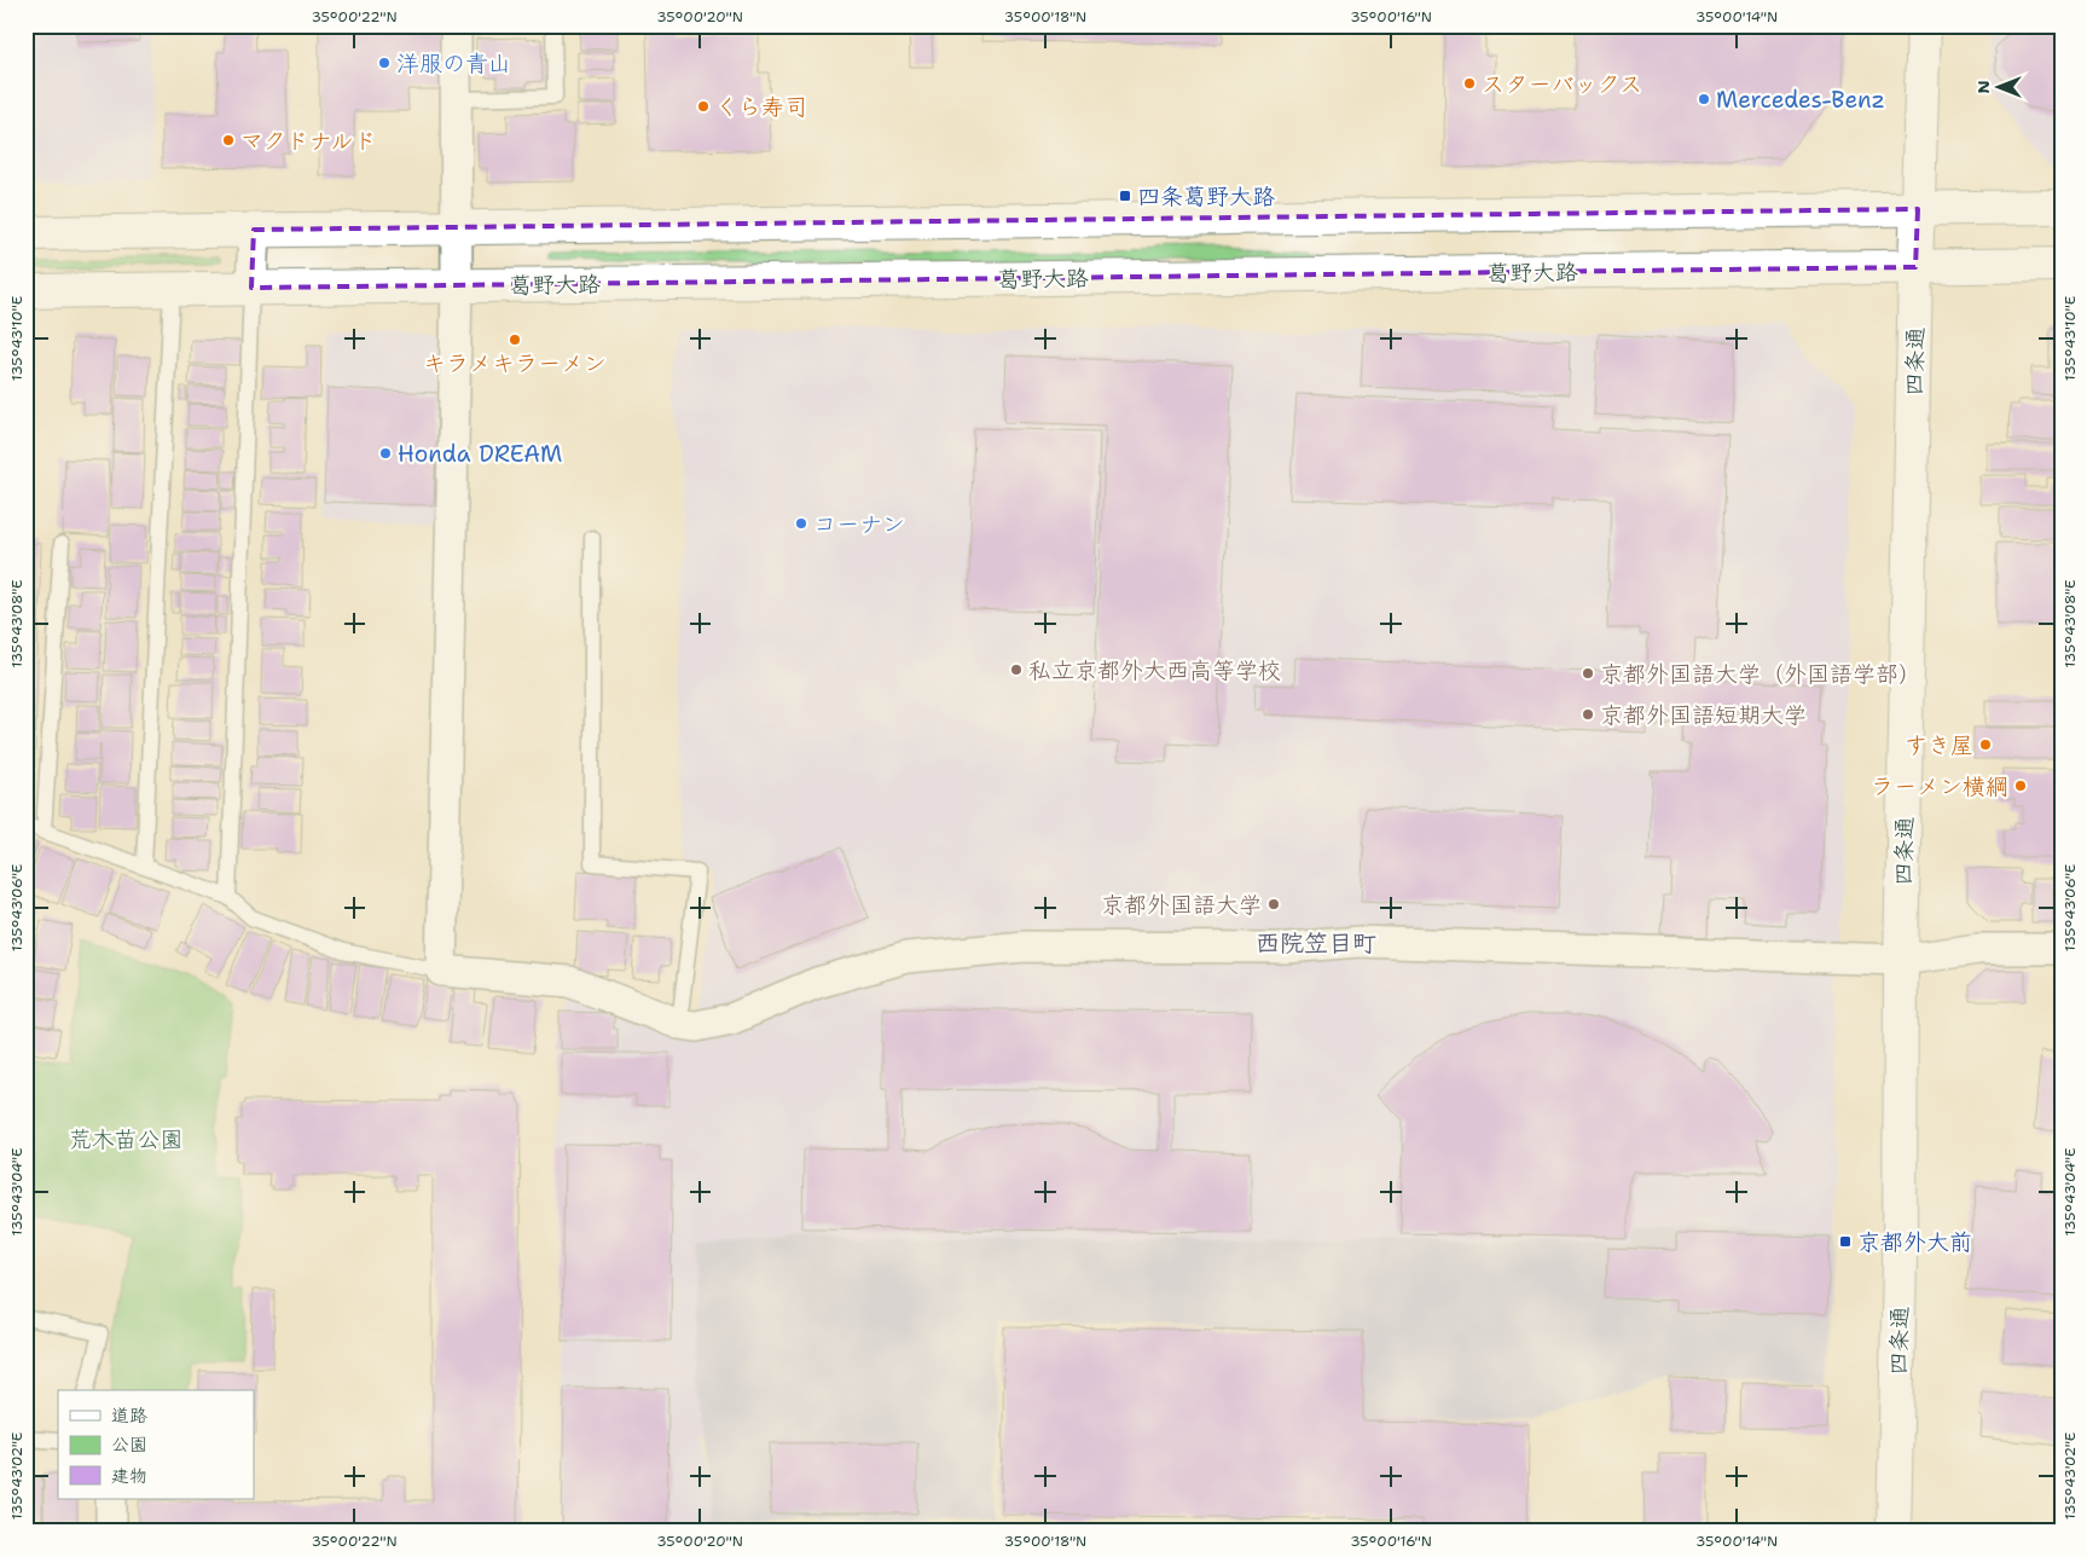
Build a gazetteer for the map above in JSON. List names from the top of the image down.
{
  "streets": {
    "street": ["葛野大路", "四条通"]
  },
  "crossings": [
    ["葛野大路", "四条通"]
  ],
  "districts": ["西院笠目町"],
  "parks": ["荒木苗公園"],
  "places": {
    "other": [
      "洋服の青山",
      "スターバックス",
      "Mercedes-Benz",
      "くら寿司",
      "マクドナルド",
      "キラメキラーメン",
      "Honda DREAM",
      "コーナン",
      "私立京都外大西高等学校",
      "京都外国語大学（外国語学部）",
      "京都外国語短期大学",
      "すき屋",
      "ラーメン横綱",
      "京都外国語大学"
    ],
    "transit": ["四条葛野大路", "京都外大前"]
  },
  "legend": ["道路", "公園", "建物"],
  "north": "left",
  "coordinates": [
    "35°00'22\"N",
    "35°00'20\"N",
    "35°00'18\"N",
    "35°00'16\"N",
    "35°00'14\"N",
    "135°43'10\"E",
    "135°43'08\"E",
    "135°43'06\"E",
    "135°43'04\"E",
    "135°43'02\"E"
  ]
}
